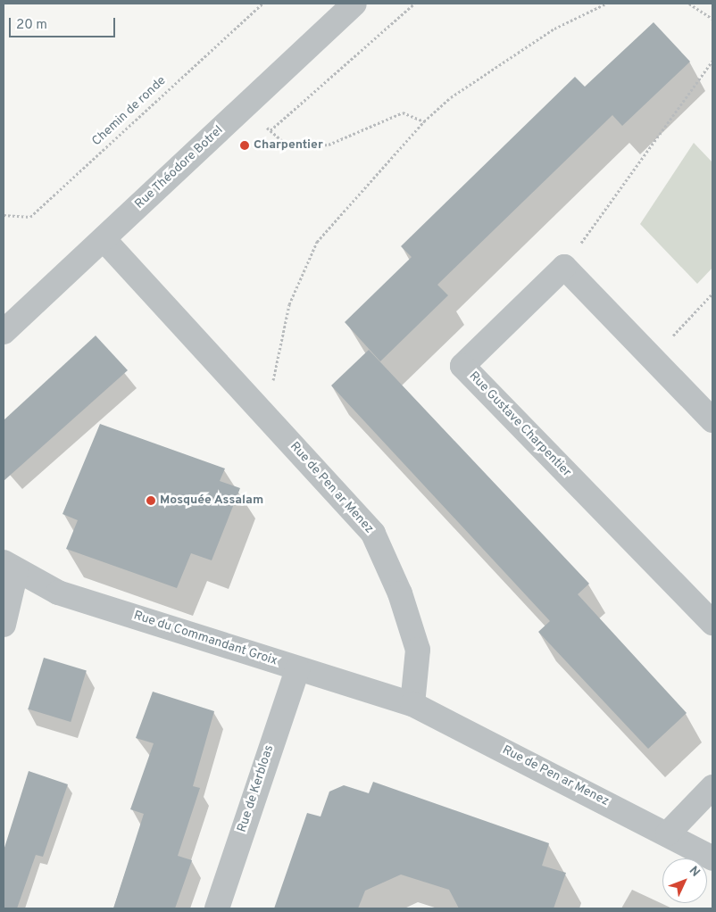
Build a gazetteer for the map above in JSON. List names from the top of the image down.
{
  "streets": {
    "street": [
      "Rue Théodore Botrel",
      "Rue Gustave Charpentier",
      "Rue de Pen ar Menez",
      "Rue du Commandant Groix",
      "Rue de Kerbloas"
    ],
    "path": ["Chemin de ronde"]
  },
  "crossings": [
    ["Rue Théodore Botrel", "Rue de Pen ar Menez"],
    ["Rue de Pen ar Menez", "Rue du Commandant Groix"],
    ["Rue du Commandant Groix", "Rue de Kerbloas"]
  ],
  "places": ["Charpentier", "Mosquée Assalam"],
  "scale_bar": "20 m",
  "north": "top right"
}
